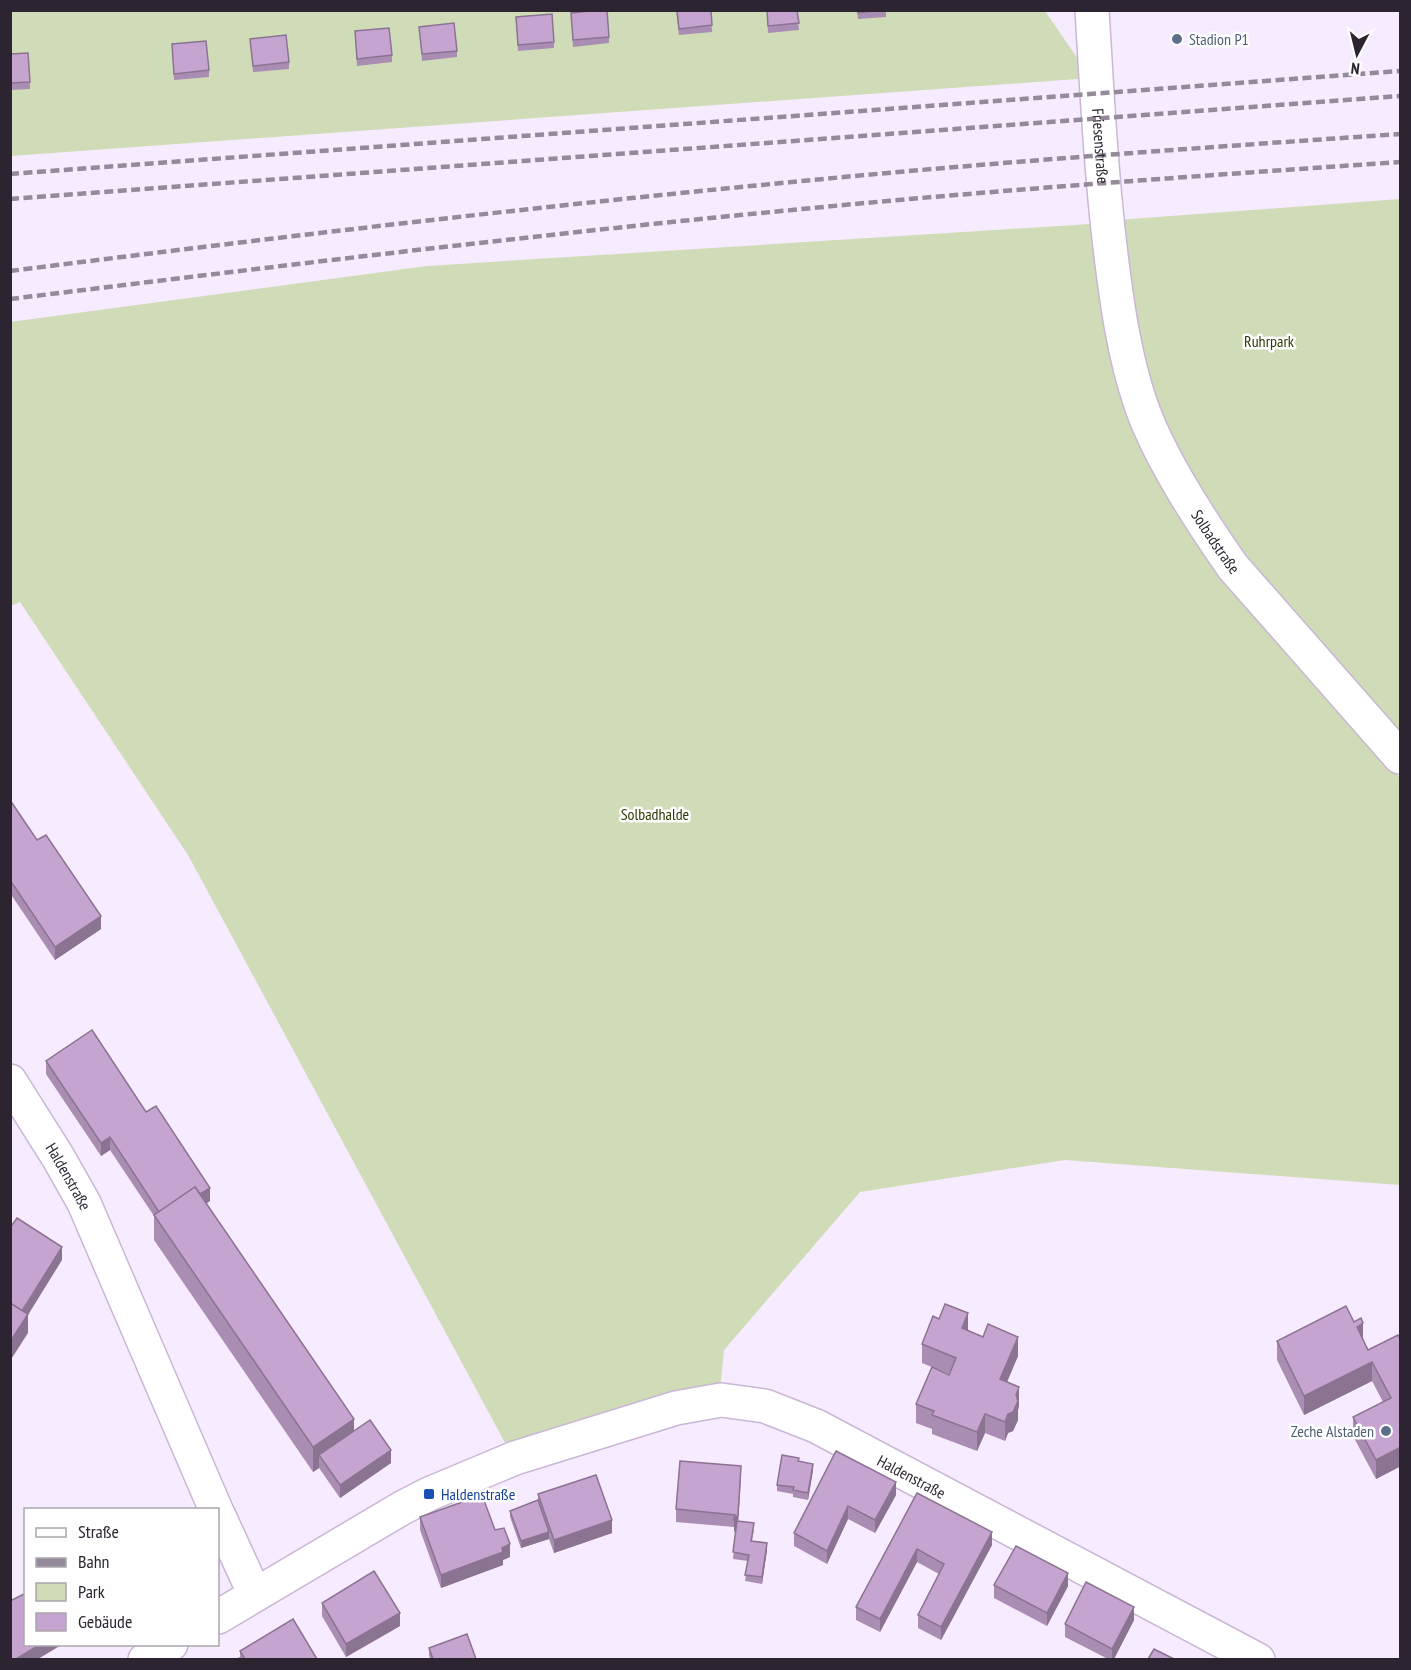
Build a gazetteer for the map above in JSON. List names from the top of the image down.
{
  "streets": {
    "street": ["Friesenstraße", "Solbadstraße", "Haldenstraße"]
  },
  "crossings": [
    ["Friesenstraße", "Solbadstraße"]
  ],
  "parks": ["Ruhrpark", "Solbadhalde"],
  "places": {
    "other": ["Stadion P1", "Zeche Alstaden"],
    "transit": ["Haldenstraße"]
  },
  "legend": [
    "Straße",
    "Bahn",
    "Park",
    "Gebäude"
  ],
  "north": "bottom"
}
